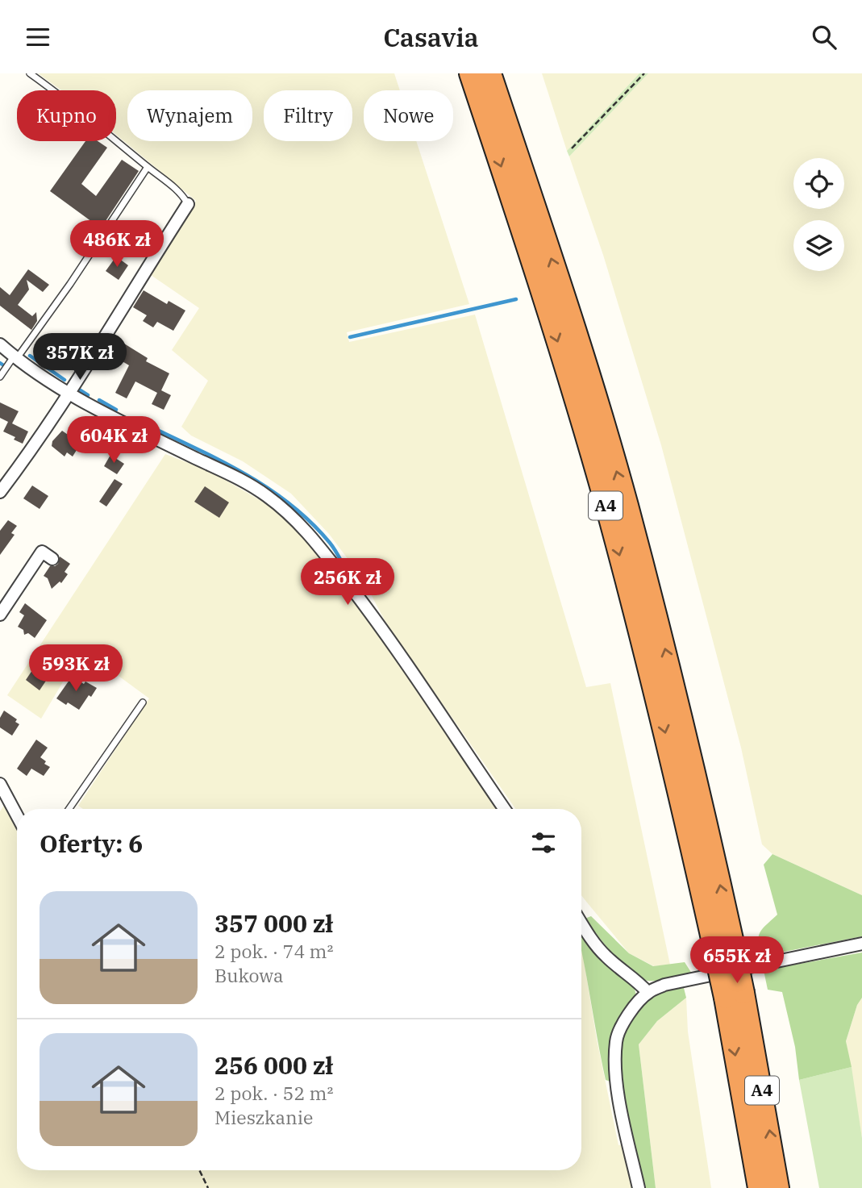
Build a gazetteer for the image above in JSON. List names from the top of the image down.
{
  "streets": {
    "highway": ["A4"]
  },
  "page": {
    "header": "Casavia",
    "chip": [
      "Kupno",
      "Wynajem",
      "Filtry",
      "Nowe"
    ],
    "price": [
      "486K zł",
      "357K zł",
      "604K zł",
      "256K zł",
      "593K zł",
      "655K zł"
    ],
    "heading": "Oferty: 6",
    "list": [
      {
        "name": "357 000 zł",
        "note": "2 pok. · 74 m² · Bukowa"
      },
      {
        "name": "256 000 zł",
        "note": "2 pok. · 52 m² · Mieszkanie"
      }
    ]
  }
}
